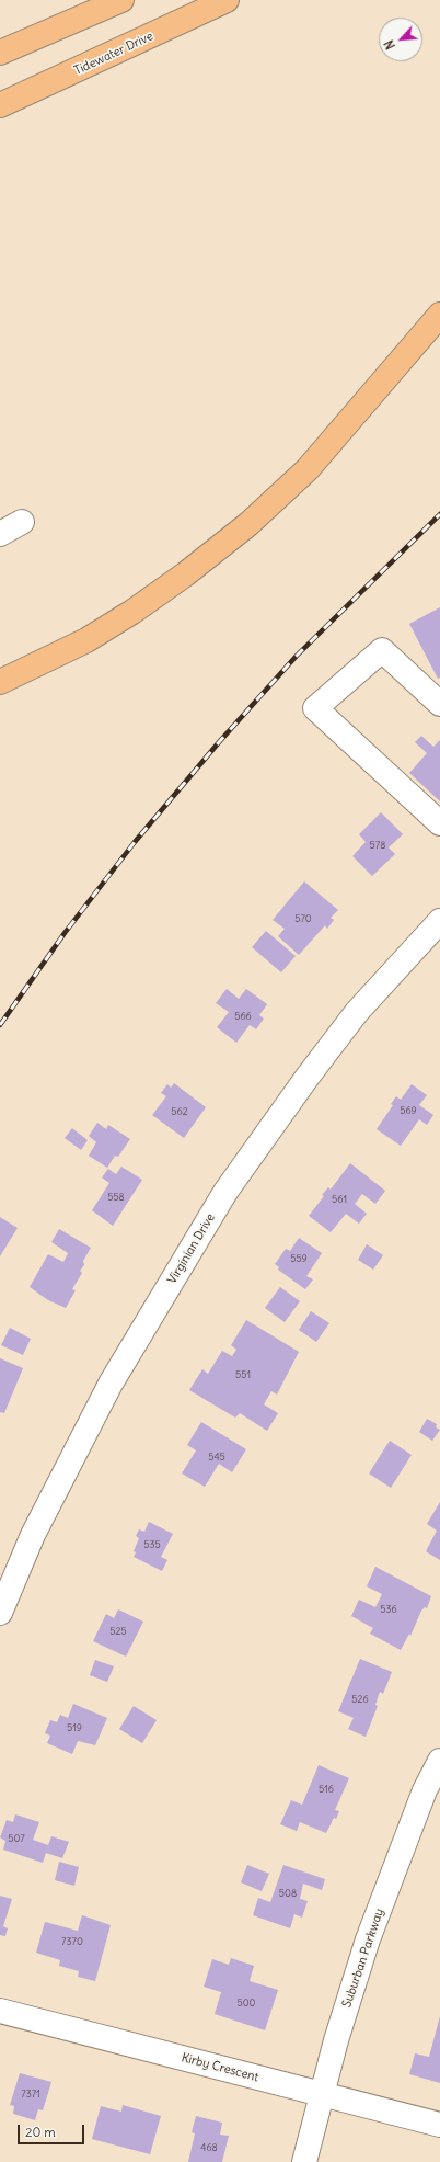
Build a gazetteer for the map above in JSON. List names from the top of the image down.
{
  "streets": {
    "highway": ["Tidewater Drive"],
    "street": ["Virginian Drive", "Suburban Parkway", "Kirby Crescent"]
  },
  "crossings": [
    ["Suburban Parkway", "Kirby Crescent"]
  ],
  "house_numbers": [
    "578",
    "570",
    "566",
    "569",
    "562",
    "558",
    "561",
    "559",
    "551",
    "545",
    "535",
    "536",
    "525",
    "526",
    "519",
    "516",
    "507",
    "508",
    "7370",
    "500",
    "7371",
    "468"
  ],
  "scale_bar": "20 m",
  "north": "bottom left"
}
